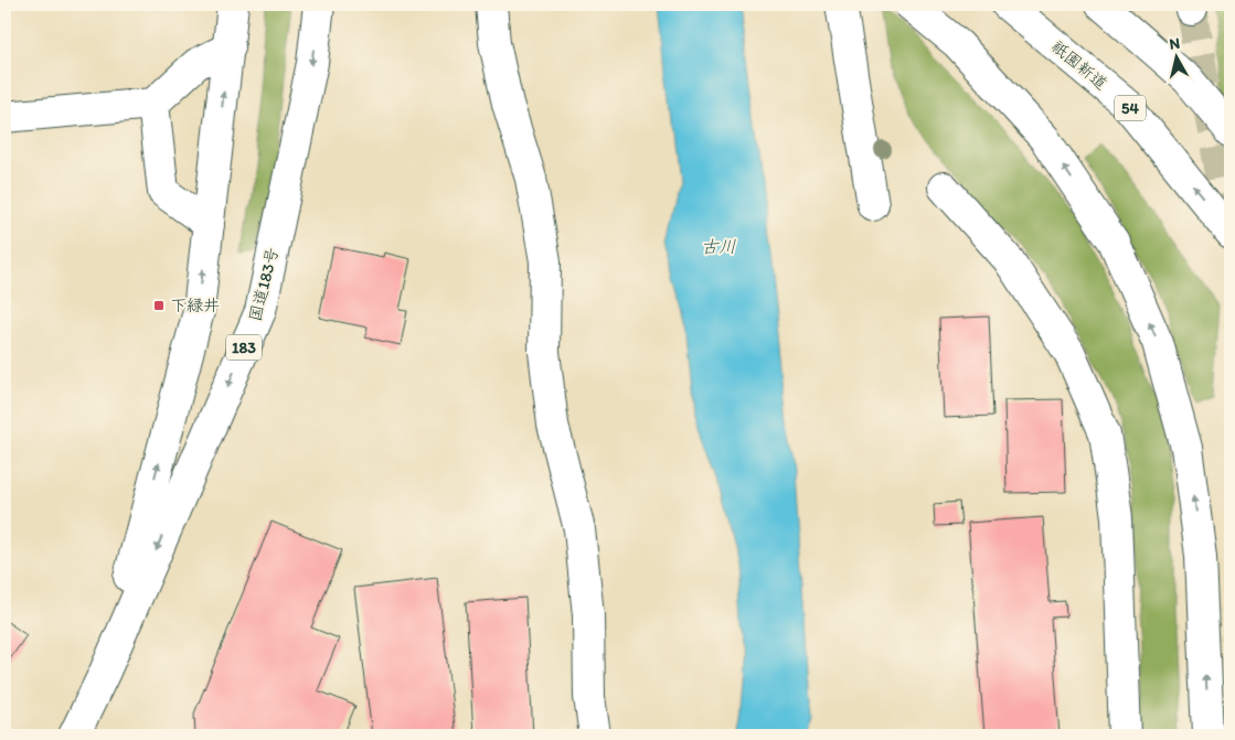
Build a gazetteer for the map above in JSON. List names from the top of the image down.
{
  "streets": {
    "main road": [
      "祇園新道",
      "54",
      "国道183号",
      "183"
    ]
  },
  "water": ["古川"],
  "places": {
    "transit": ["下緑井"]
  },
  "north": "top"
}
